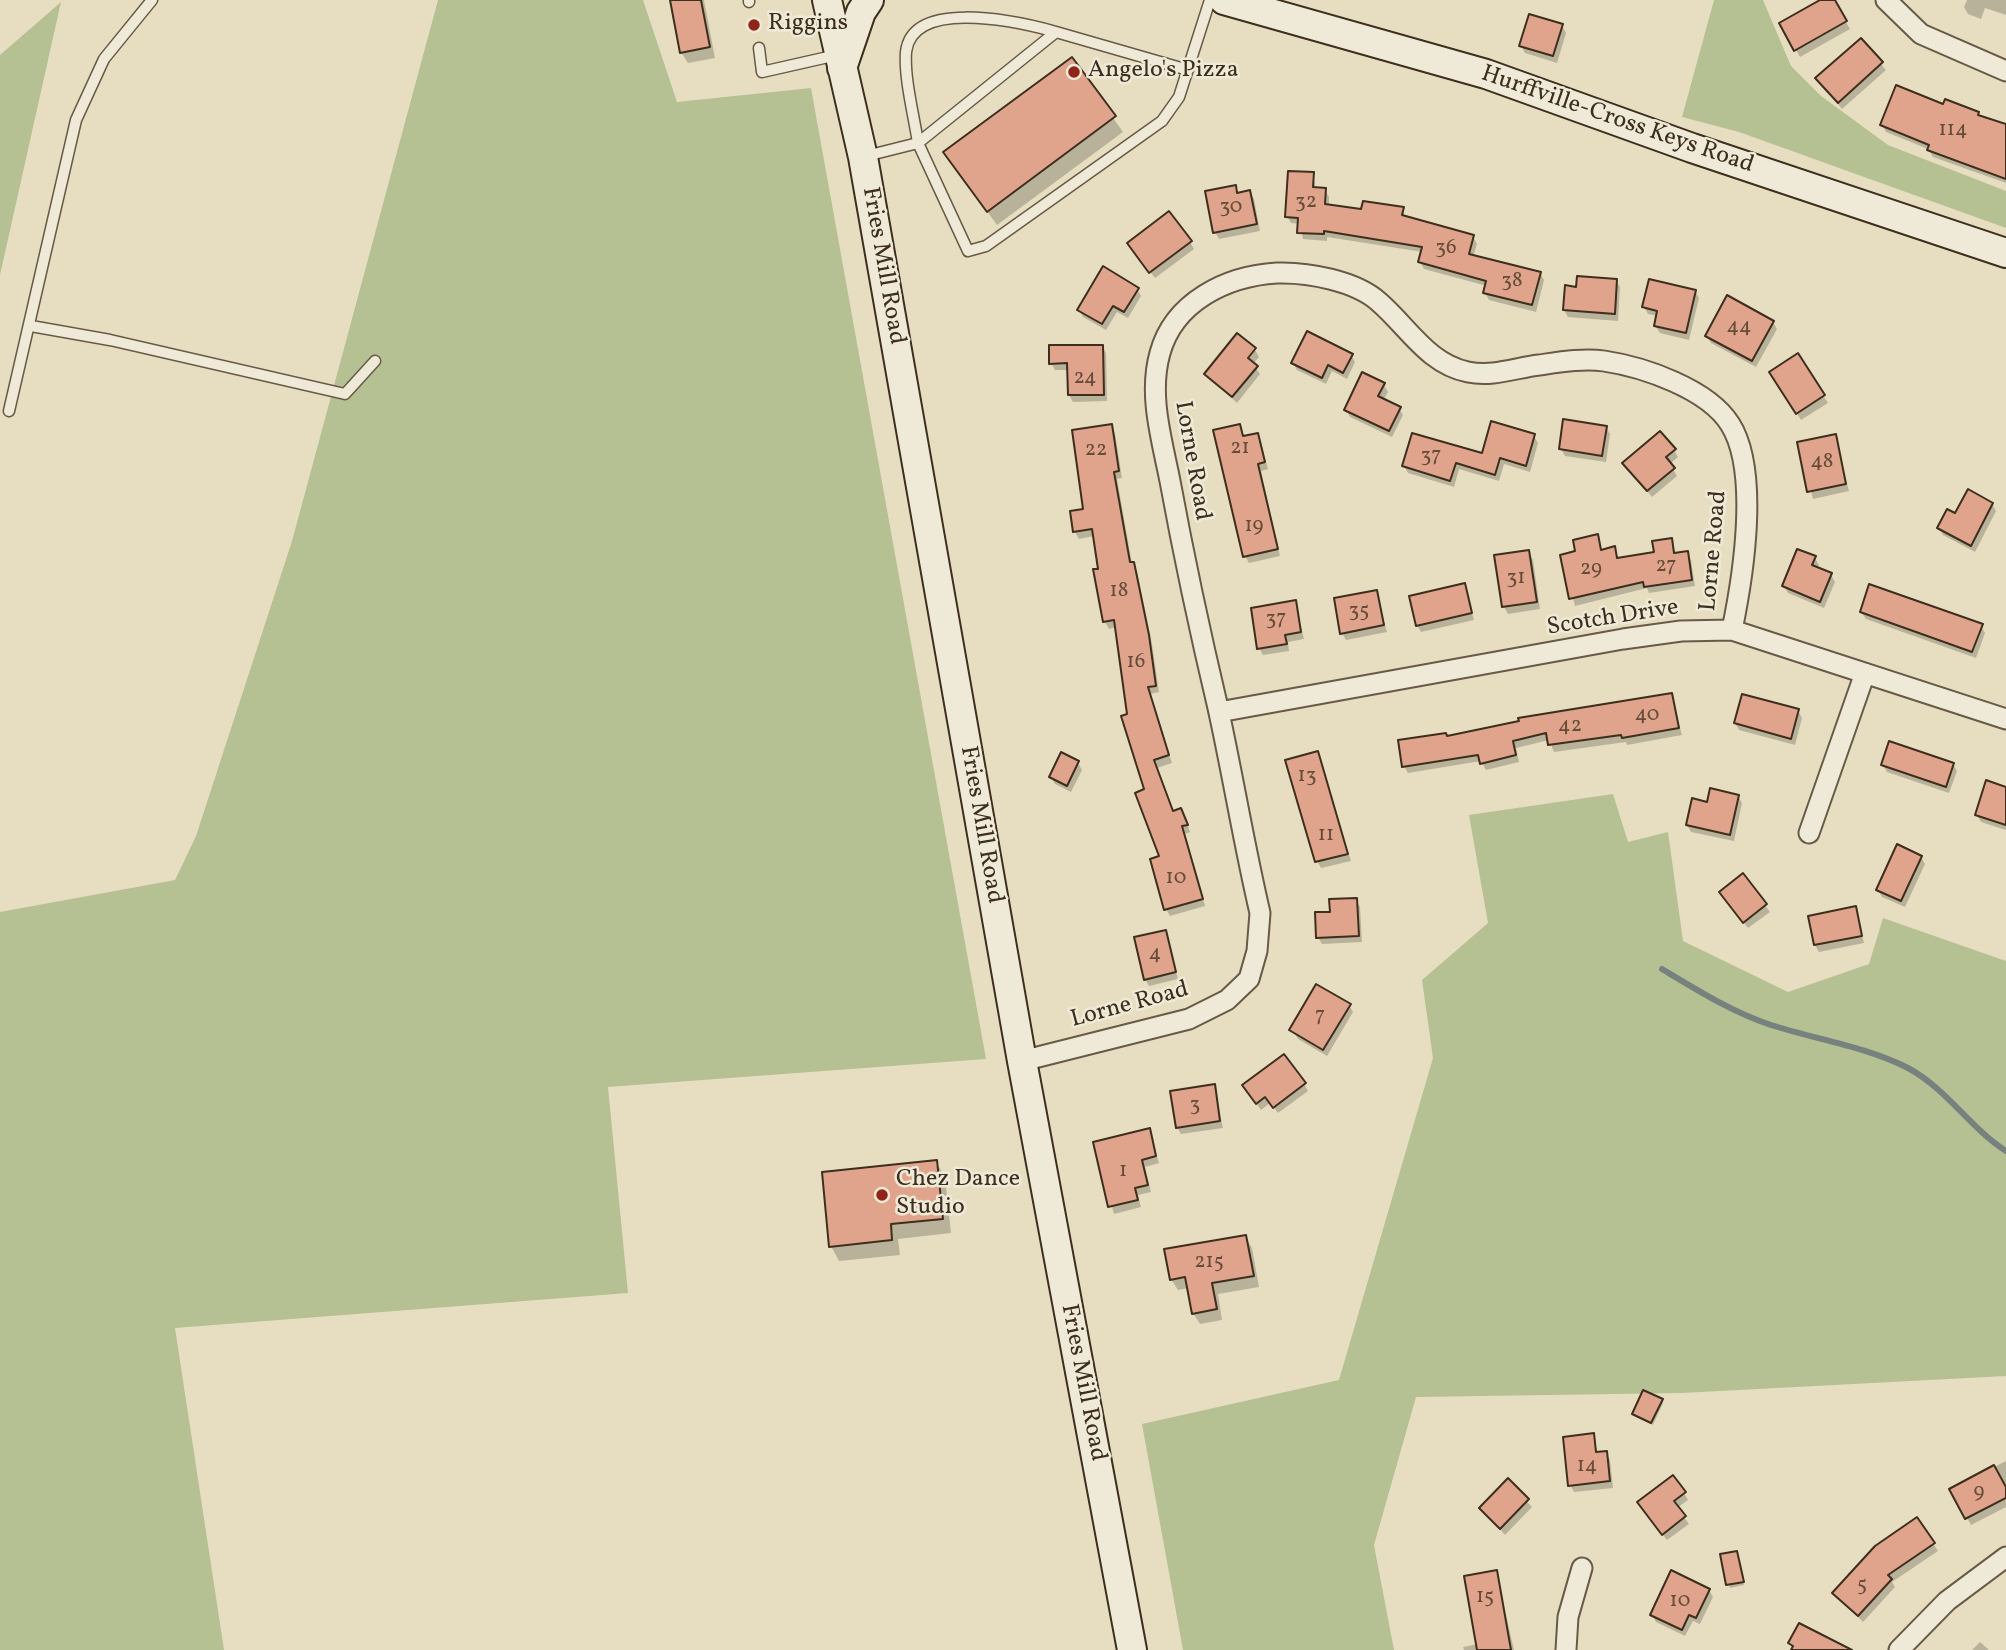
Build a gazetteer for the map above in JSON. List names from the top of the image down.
{
  "streets": {
    "main road": ["Hurffville-Cross Keys Road", "Fries Mill Road"],
    "street": ["Lorne Road", "Scotch Drive"]
  },
  "crossings": [
    ["Fries Mill Road", "Lorne Road"],
    ["Lorne Road", "Scotch Drive"]
  ],
  "places": ["Riggins", "Angelo's Pizza", "Chez Dance Studio"],
  "house_numbers": [
    "114",
    "32",
    "30",
    "36",
    "38",
    "44",
    "24",
    "21",
    "22",
    "37",
    "48",
    "19",
    "27",
    "29",
    "31",
    "18",
    "35",
    "37",
    "16",
    "40",
    "42",
    "13",
    "11",
    "10",
    "4",
    "7",
    "3",
    "1",
    "215",
    "14",
    "9",
    "5",
    "15",
    "10"
  ]
}
